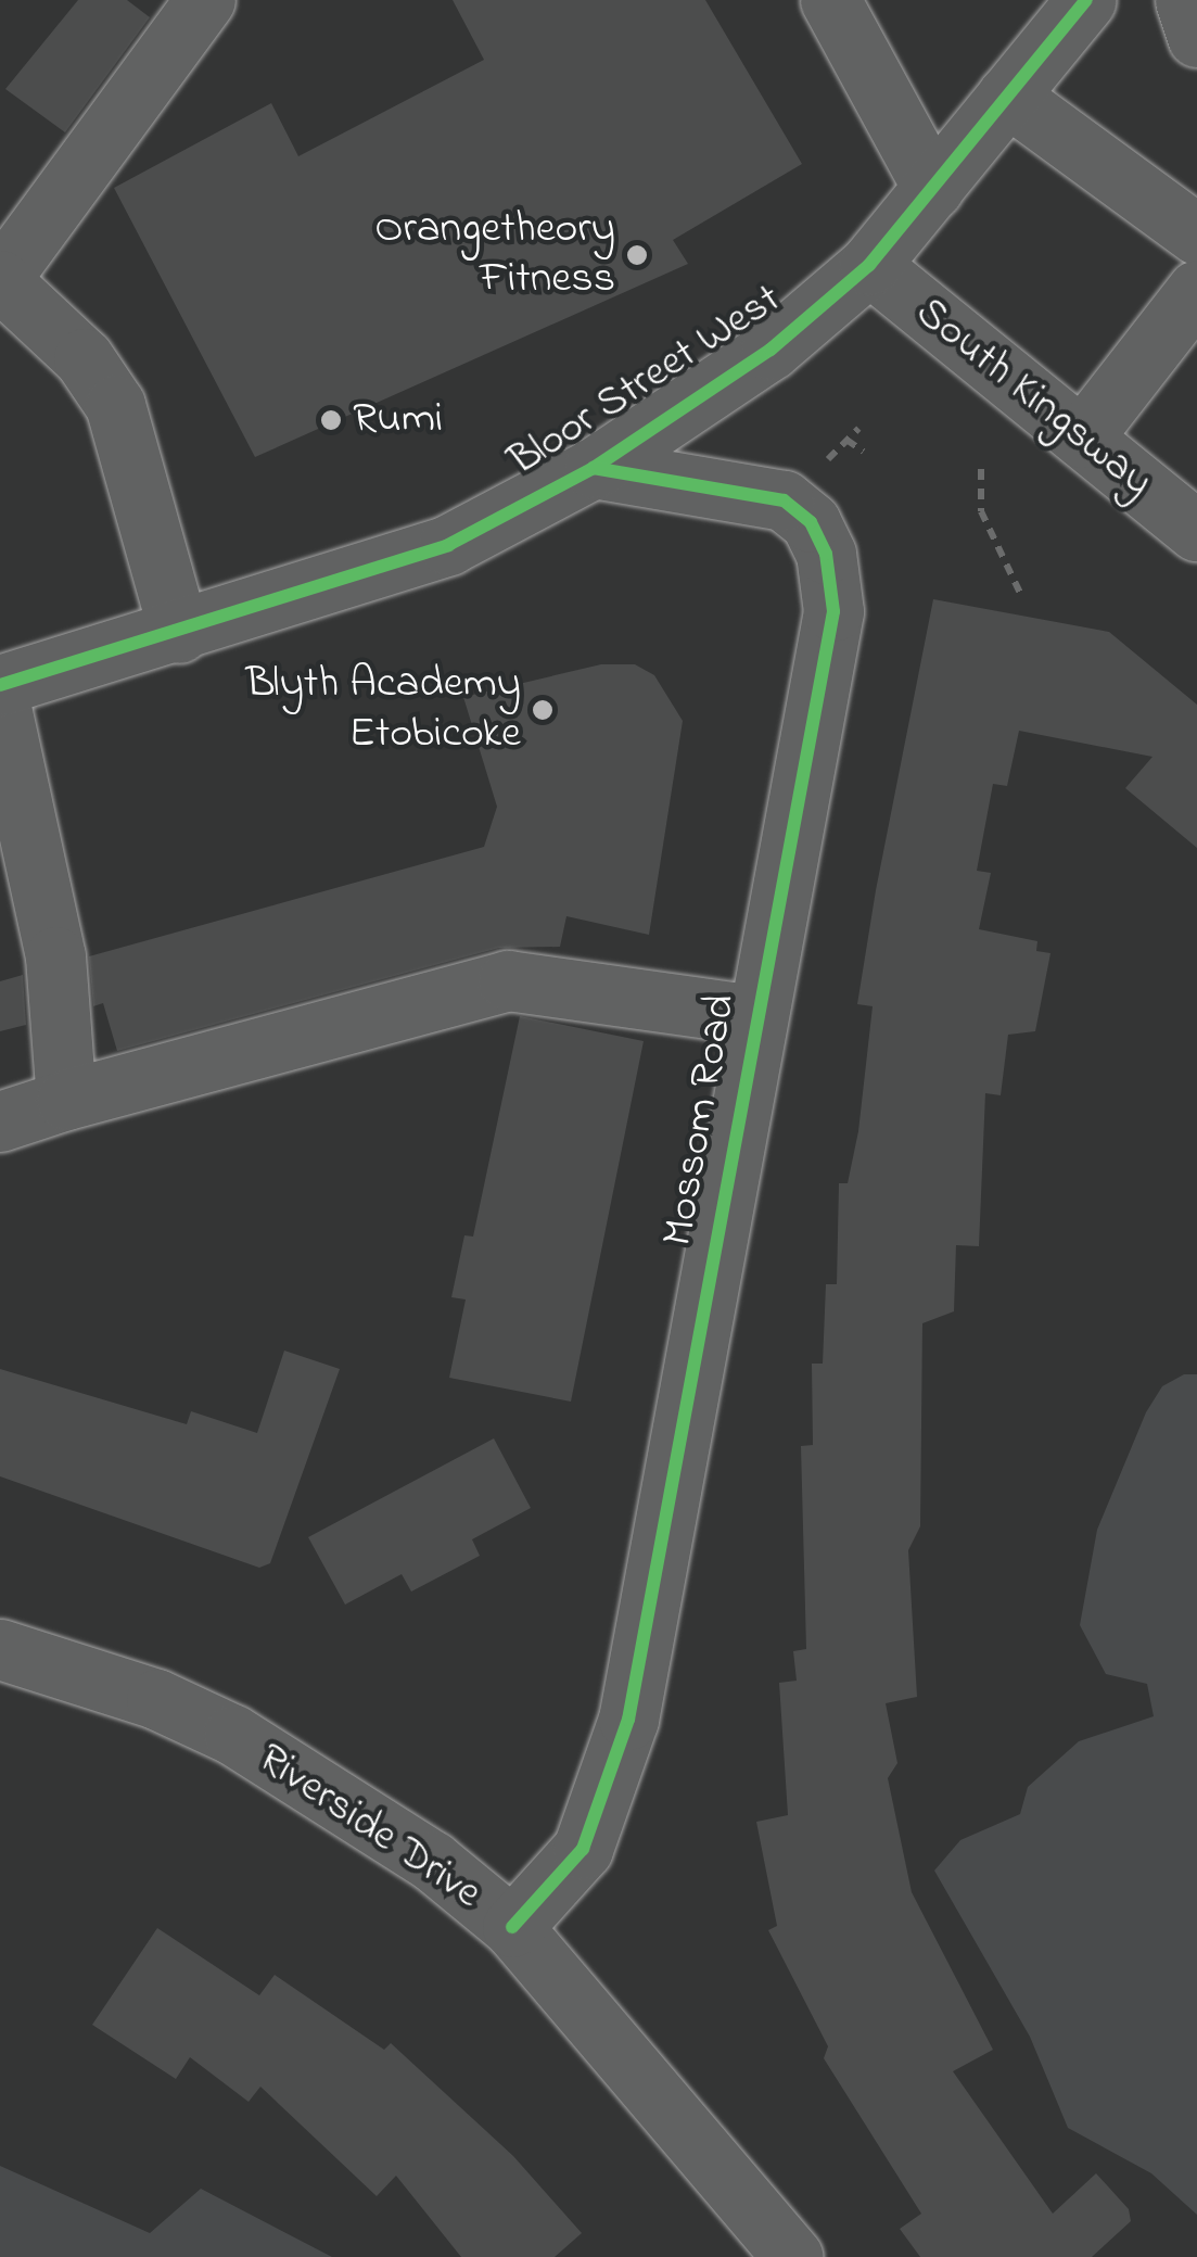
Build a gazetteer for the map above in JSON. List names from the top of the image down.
{
  "streets": {
    "street": [
      "Bloor Street West",
      "South Kingsway",
      "Mossom Road",
      "Riverside Drive"
    ]
  },
  "crossings": [
    ["Bloor Street West", "South Kingsway"],
    ["Bloor Street West", "Mossom Road"],
    ["Mossom Road", "Riverside Drive"]
  ],
  "places": ["Orangetheory Fitness", "Rumi", "Blyth Academy Etobicoke"]
}
